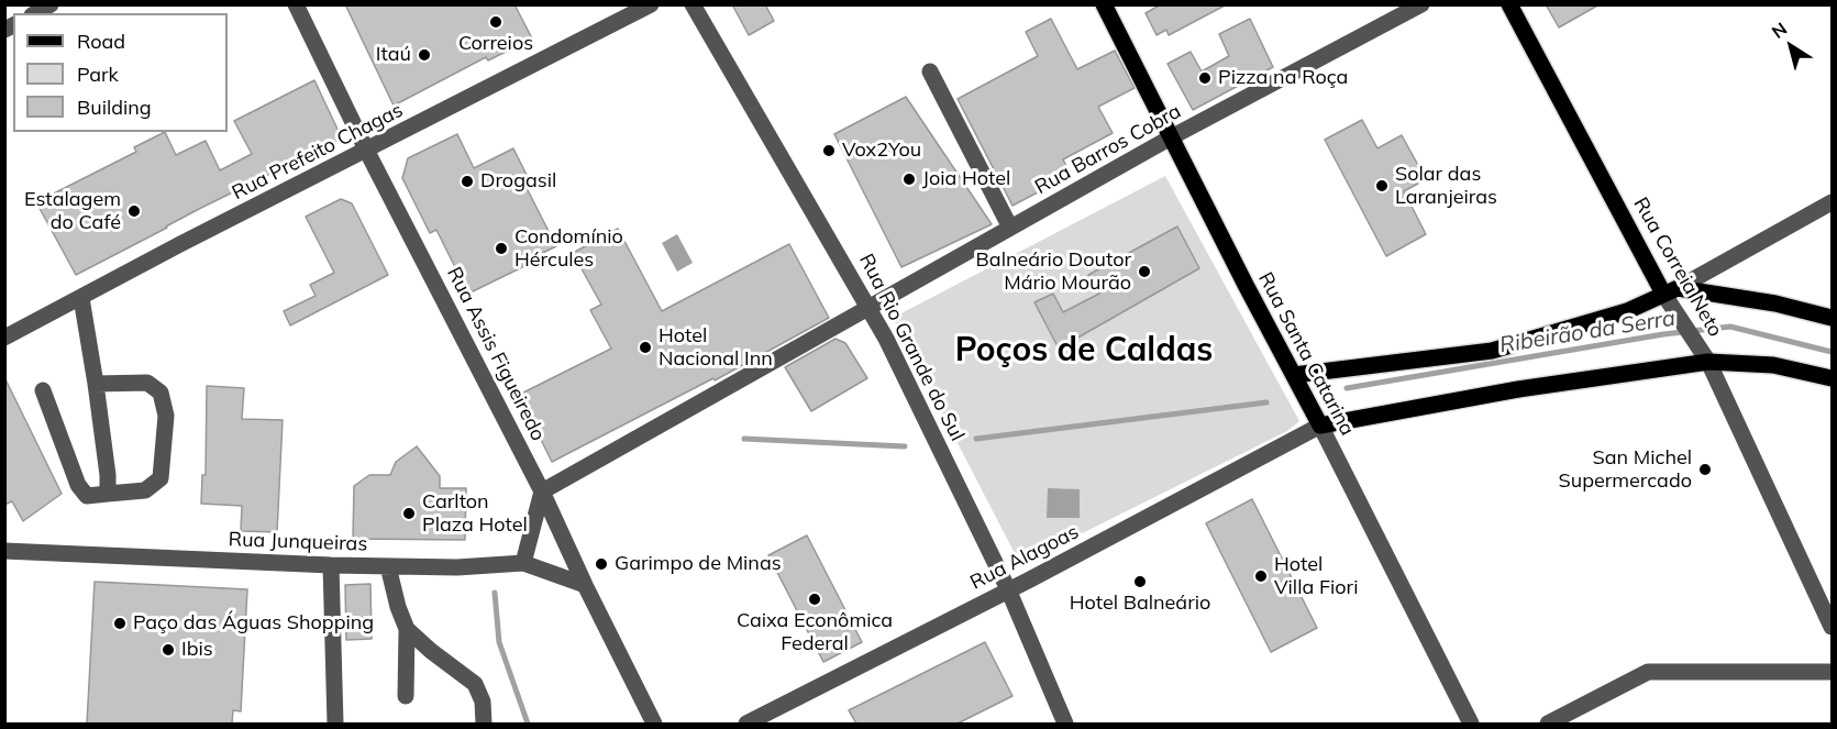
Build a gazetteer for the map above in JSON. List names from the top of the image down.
{
  "streets": {
    "main road": ["Rua Correia Neto", "Rua Santa Catarina"],
    "street": [
      "Rua Barros Cobra",
      "Rua Prefeito Chagas",
      "Rua Rio Grande do Sul",
      "Rua Assis Figueiredo",
      "Rua Junqueiras",
      "Rua Alagoas"
    ]
  },
  "crossings": [
    ["Rua Barros Cobra", "Rua Rio Grande do Sul"],
    ["Rua Barros Cobra", "Rua Assis Figueiredo"],
    ["Rua Barros Cobra", "Rua Santa Catarina"],
    ["Rua Prefeito Chagas", "Rua Assis Figueiredo"],
    ["Rua Rio Grande do Sul", "Rua Alagoas"],
    ["Rua Assis Figueiredo", "Rua Junqueiras"],
    ["Rua Santa Catarina", "Rua Alagoas"]
  ],
  "districts": ["Poços de Caldas"],
  "water": ["Ribeirão da Serra"],
  "places": [
    "Correios",
    "Itaú",
    "Pizza na Roça",
    "Vox2You",
    "Joia Hotel",
    "Drogasil",
    "Solar das Laranjeiras",
    "Estalagem do Café",
    "Condomínio Hércules",
    "Balneário Doutor Mário Mourão",
    "Hotel Nacional Inn",
    "San Michel Supermercado",
    "Carlton Plaza Hotel",
    "Garimpo de Minas",
    "Hotel Villa Fiori",
    "Hotel Balneário",
    "Caixa Econômica Federal",
    "Paço das Águas Shopping",
    "Ibis"
  ],
  "legend": ["Road", "Park", "Building"],
  "north": "top left"
}
